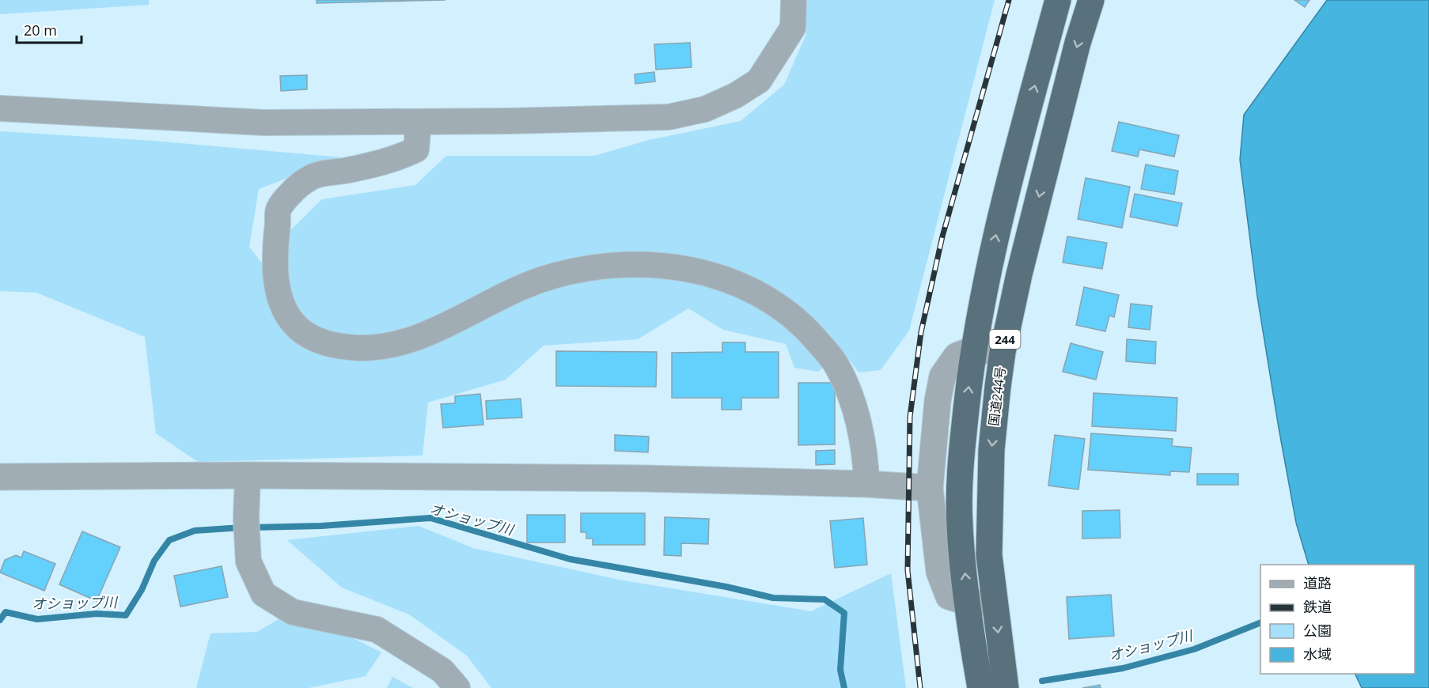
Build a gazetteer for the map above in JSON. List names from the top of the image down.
{
  "streets": {
    "highway": ["244", "国道244号"]
  },
  "water": ["オショップ川"],
  "legend": [
    "道路",
    "鉄道",
    "公園",
    "水域"
  ],
  "scale_bar": "20 m"
}
